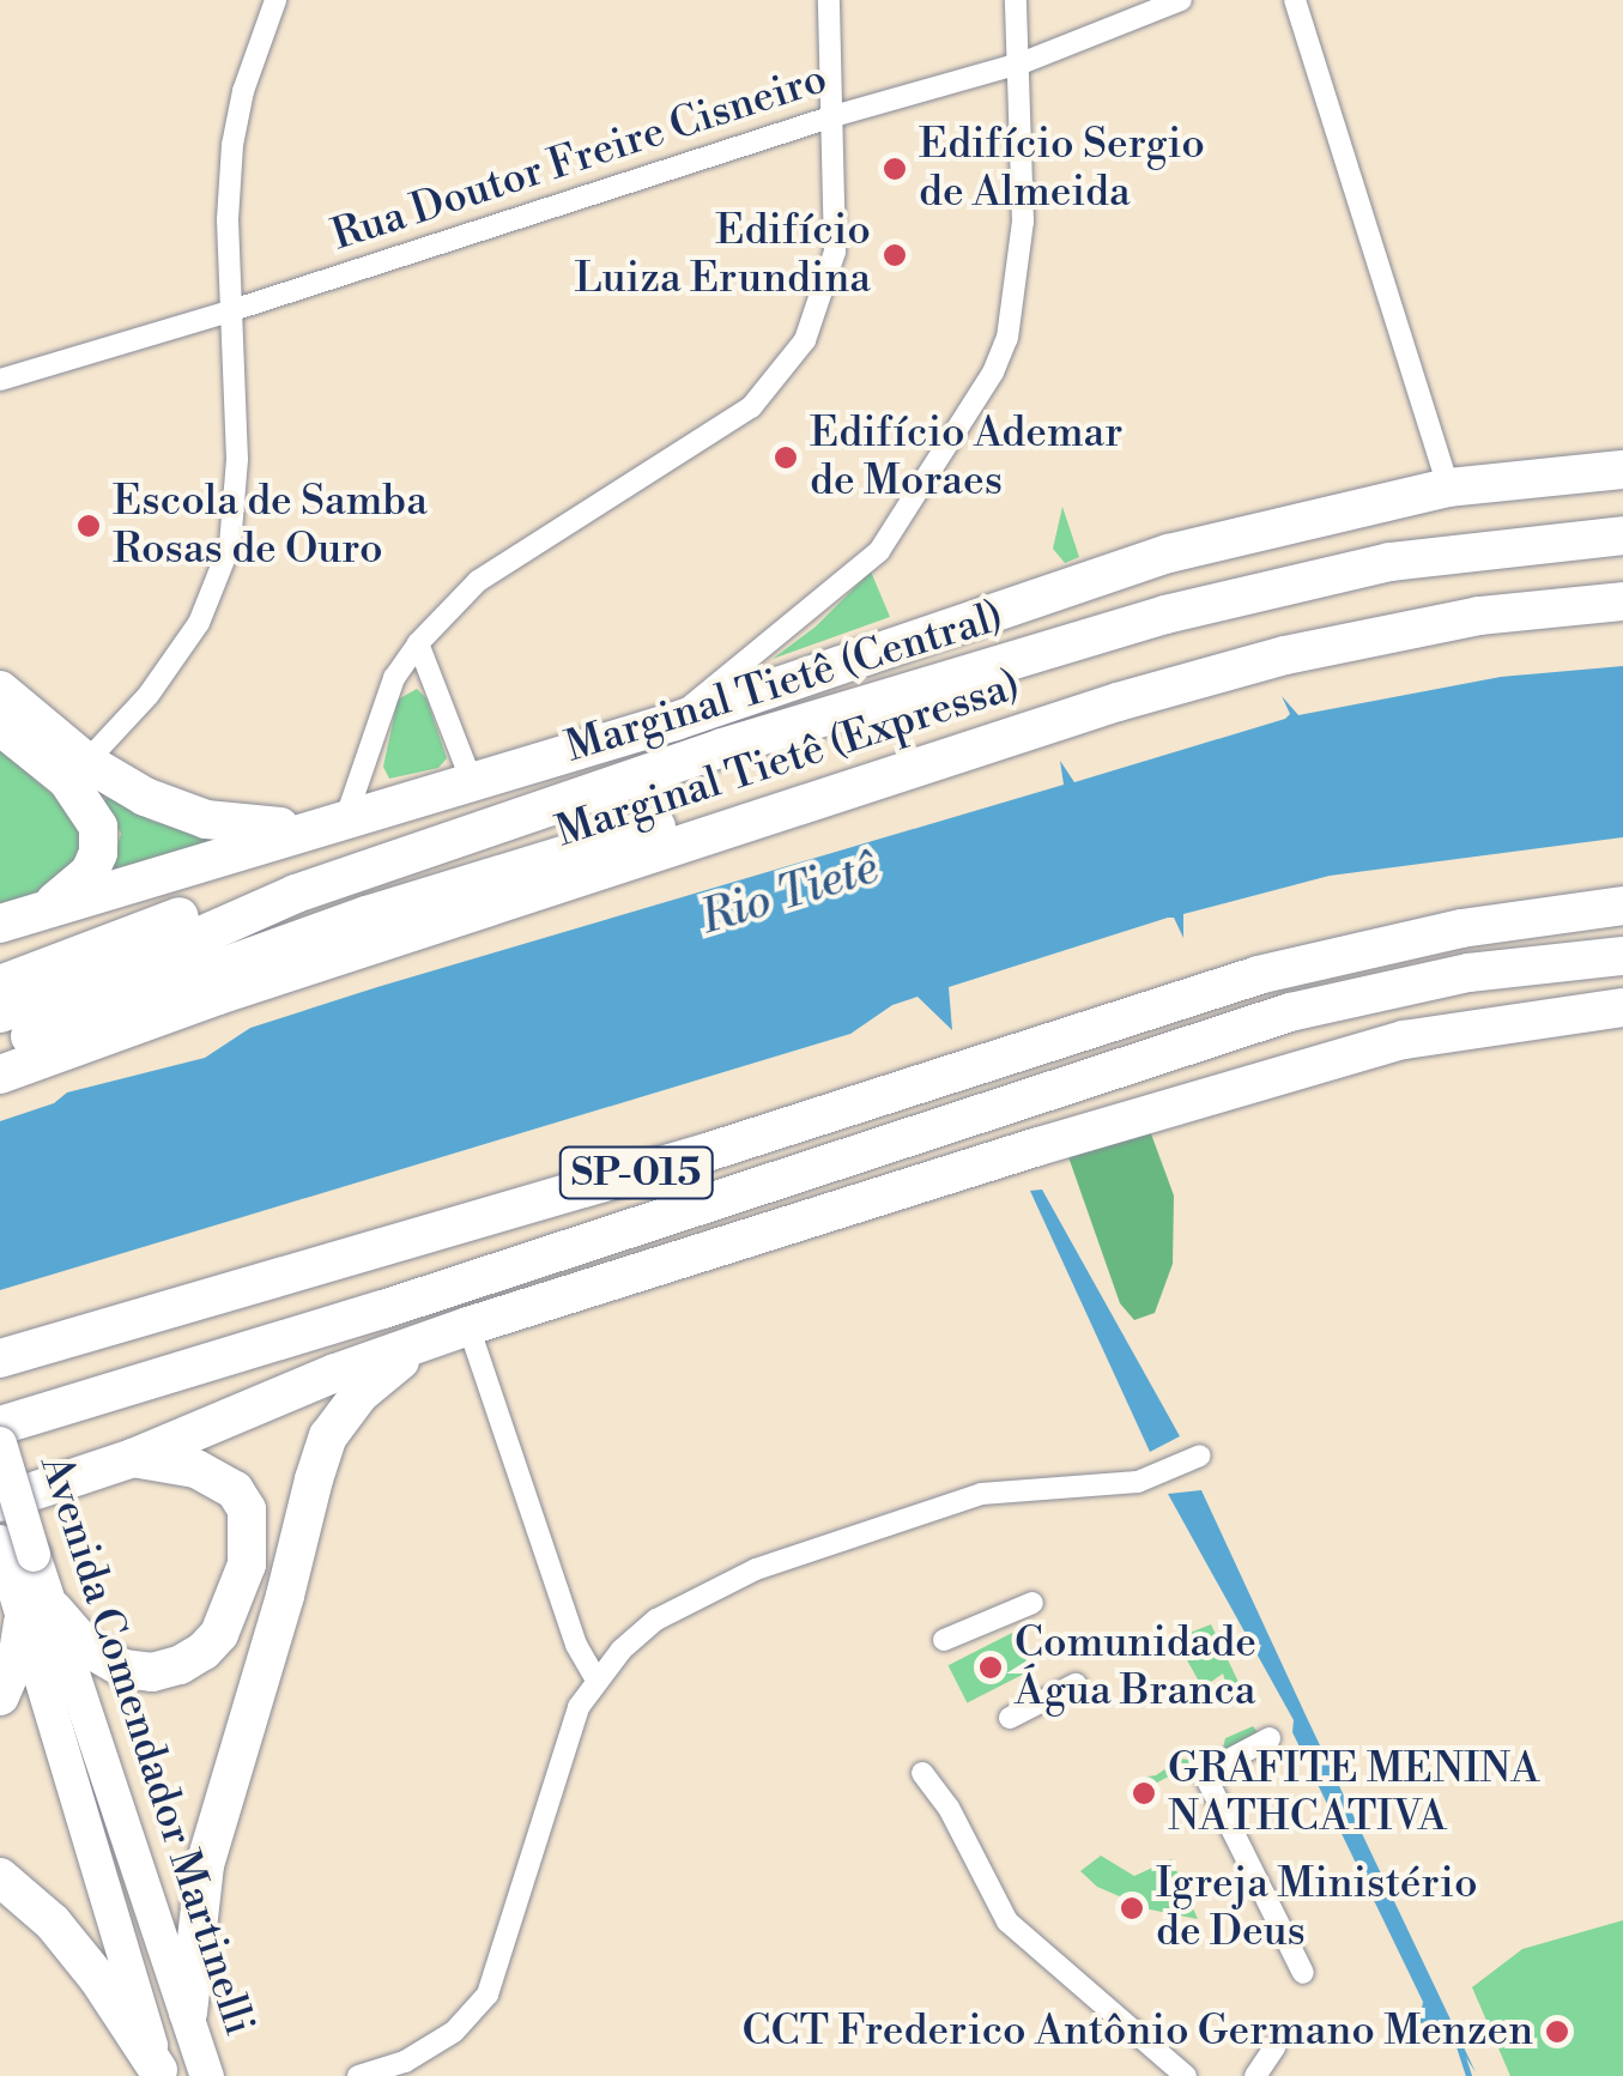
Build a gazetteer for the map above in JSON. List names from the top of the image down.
{
  "streets": {
    "highway": ["Marginal Tietê (Central)", "Marginal Tietê (Expressa)", "SP-015"],
    "main road": ["Avenida Comendador Martinelli"],
    "street": ["Rua Doutor Freire Cisneiro"]
  },
  "water": ["Rio Tietê"],
  "places": [
    "Edifício Sergio de Almeida",
    "Edifício Luiza Erundina",
    "Edifício Ademar de Moraes",
    "Escola de Samba Rosas de Ouro",
    "Comunidade Água Branca",
    "GRAFITE MENINA NATHCATIVA",
    "Igreja Ministério de Deus",
    "CCT Frederico Antônio Germano Menzen"
  ]
}
